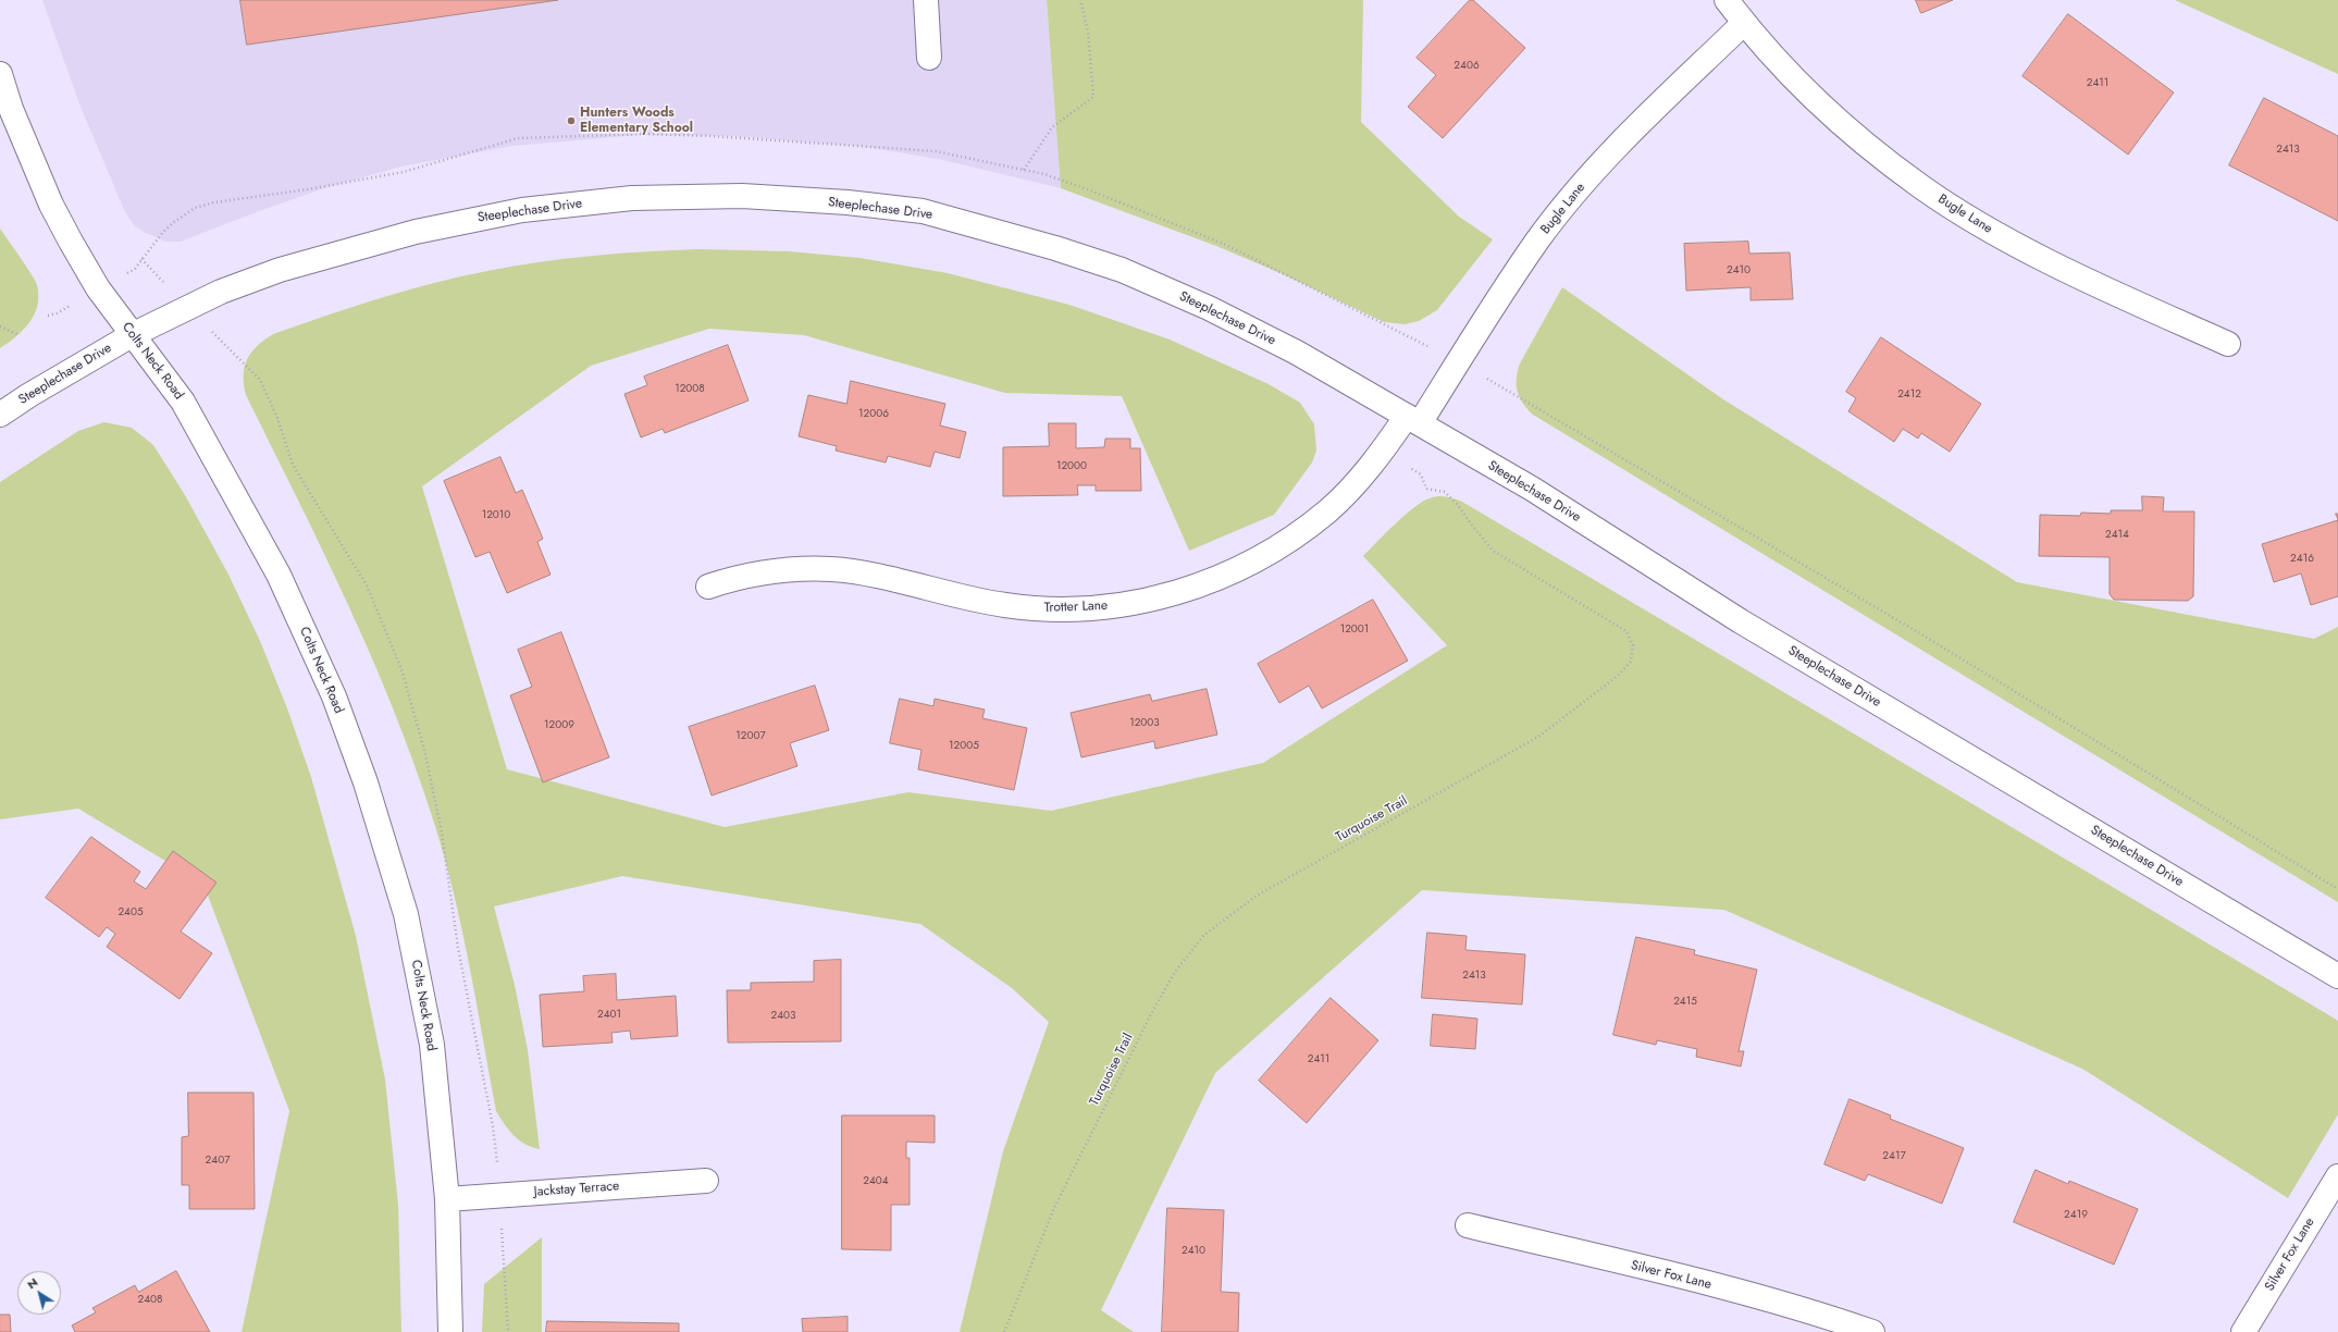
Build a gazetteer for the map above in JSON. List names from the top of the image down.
{
  "streets": {
    "street": [
      "Steeplechase Drive",
      "Bugle Lane",
      "Colts Neck Road",
      "Trotter Lane",
      "Jackstay Terrace",
      "Silver Fox Lane"
    ],
    "path": ["Turquoise Trail"]
  },
  "crossings": [
    ["Steeplechase Drive", "Bugle Lane"],
    ["Steeplechase Drive", "Colts Neck Road"],
    ["Steeplechase Drive", "Trotter Lane"],
    ["Bugle Lane", "Trotter Lane"],
    ["Colts Neck Road", "Jackstay Terrace"],
    ["Trotter Lane", "Turquoise Trail"]
  ],
  "places": ["Hunters Woods Elementary School"],
  "house_numbers": [
    "2406",
    "2411",
    "2413",
    "2410",
    "12008",
    "2412",
    "12006",
    "12000",
    "12010",
    "2414",
    "2416",
    "12001",
    "12003",
    "12009",
    "12007",
    "12005",
    "2405",
    "2413",
    "2415",
    "2401",
    "2403",
    "2411",
    "2417",
    "2407",
    "2404",
    "2419",
    "2410",
    "2408"
  ],
  "north": "top left"
}
